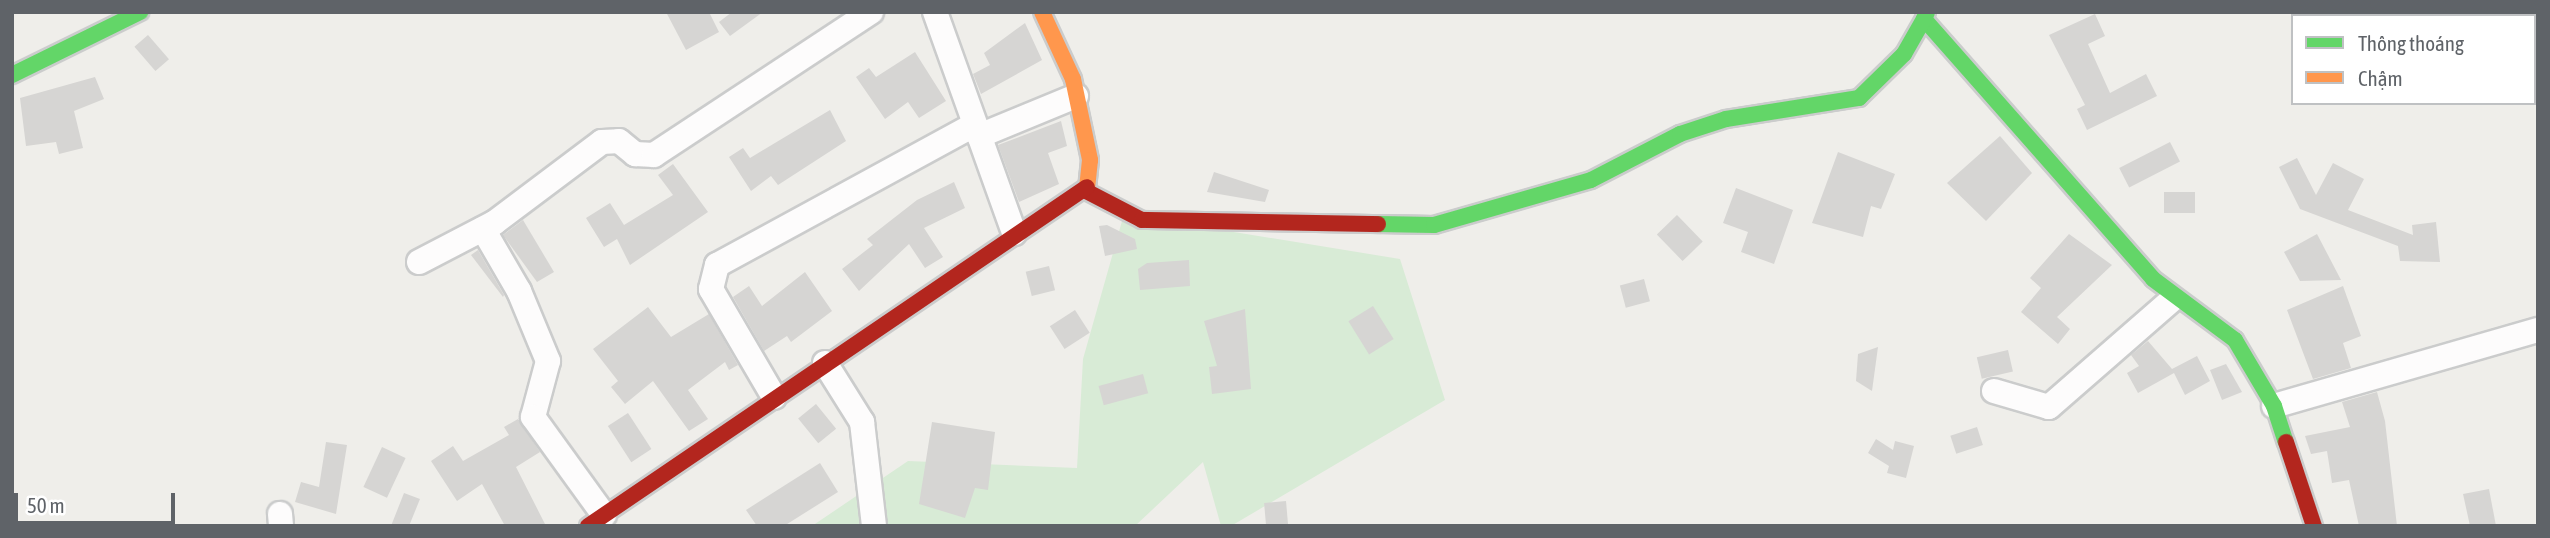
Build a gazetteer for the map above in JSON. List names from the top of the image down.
{
  "legend": ["Thông thoáng", "Chậm"],
  "scale_bar": "50 m"
}
